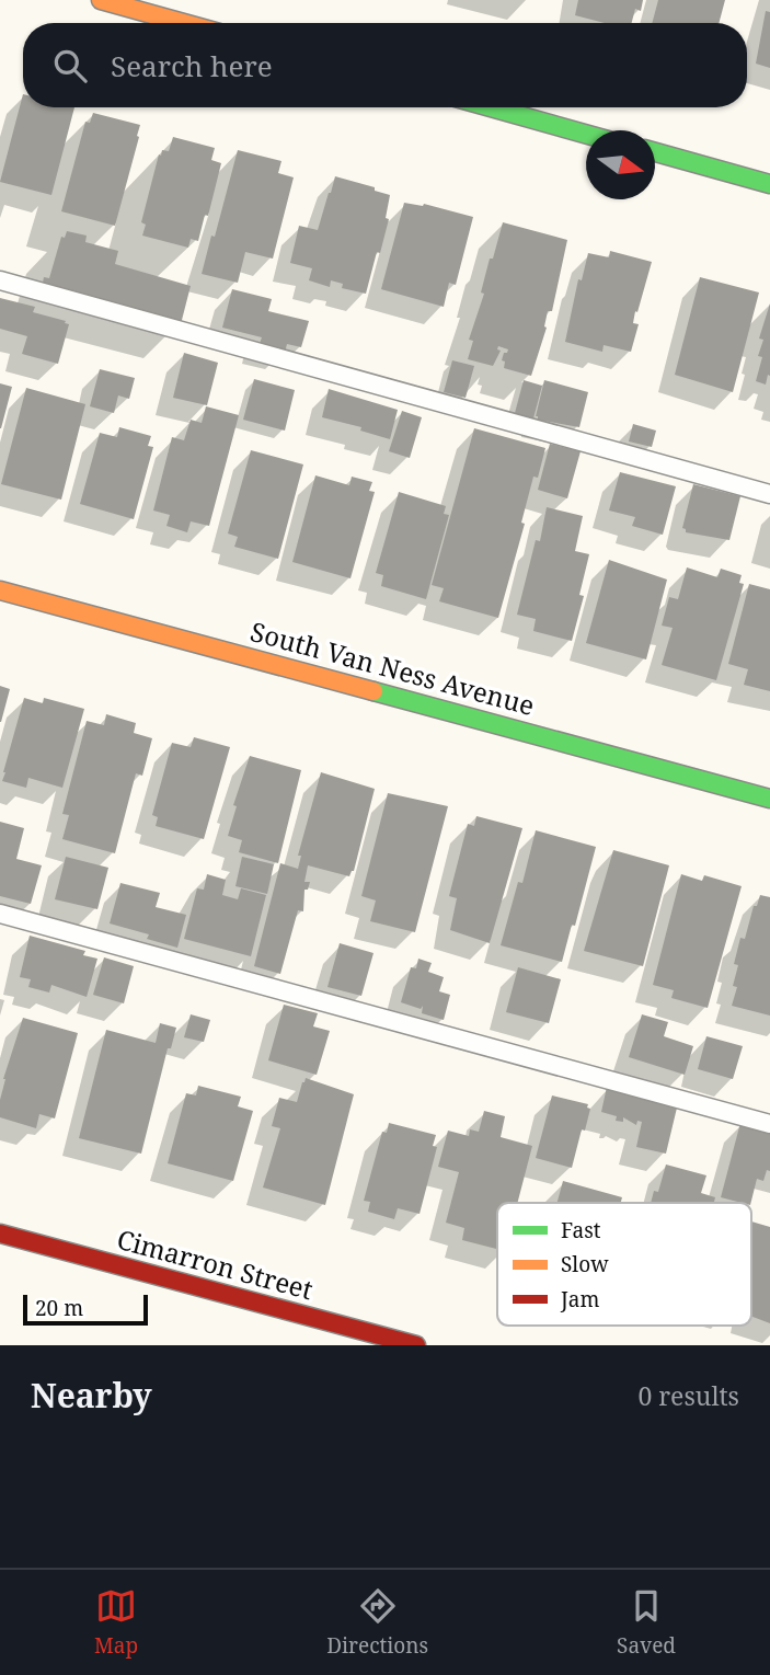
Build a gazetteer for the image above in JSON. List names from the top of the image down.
{
  "streets": {
    "street": ["South Van Ness Avenue", "Cimarron Street"]
  },
  "legend": ["Fast", "Slow", "Jam"],
  "scale_bar": "20 m",
  "north": "right",
  "page": {
    "search": "Search here",
    "scale": "20 m",
    "heading": ["Nearby", "0 results"],
    "nav": ["Map", "Directions", "Saved"]
  }
}
